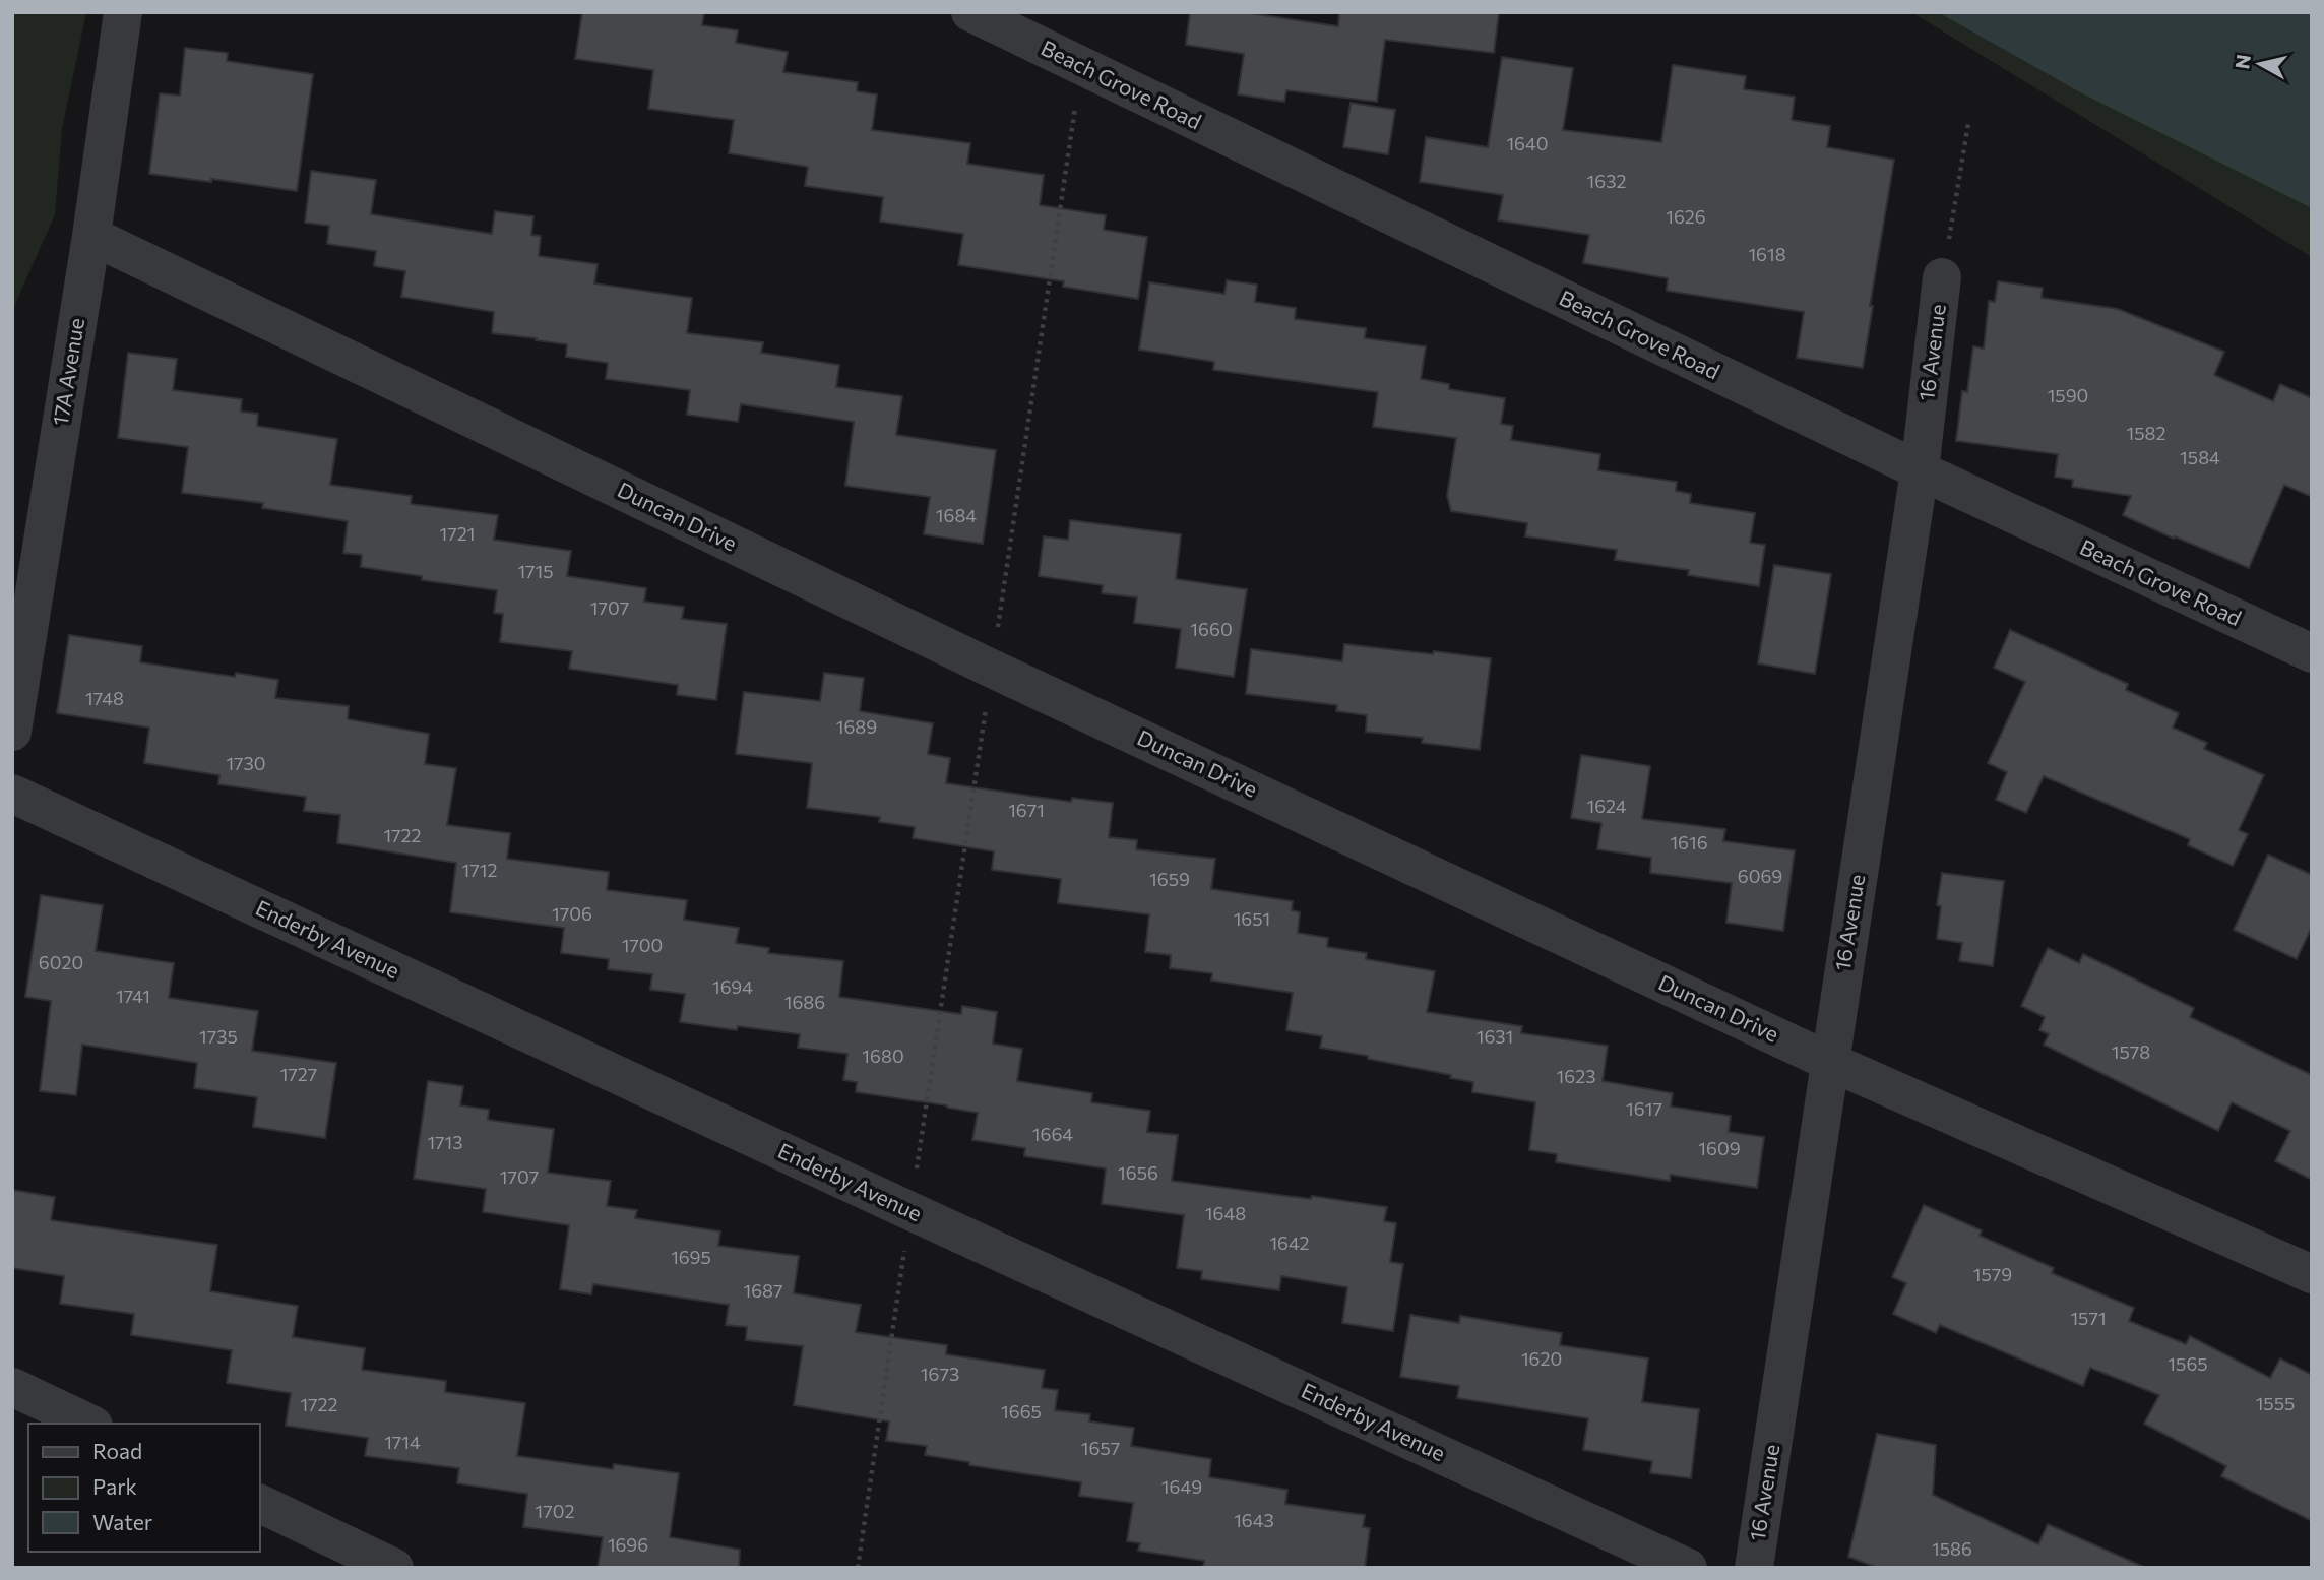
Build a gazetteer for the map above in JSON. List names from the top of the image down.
{
  "streets": {
    "street": [
      "Beach Grove Road",
      "16 Avenue",
      "17A Avenue",
      "Duncan Drive",
      "Enderby Avenue"
    ]
  },
  "crossings": [
    ["Beach Grove Road", "16 Avenue"],
    ["16 Avenue", "Duncan Drive"],
    ["17A Avenue", "Duncan Drive"]
  ],
  "house_numbers": [
    "1640",
    "1632",
    "1626",
    "1618",
    "1590",
    "1582",
    "1584",
    "1684",
    "1721",
    "1715",
    "1707",
    "1660",
    "1748",
    "1689",
    "1730",
    "1624",
    "1671",
    "1722",
    "1616",
    "1712",
    "6069",
    "1659",
    "1706",
    "1651",
    "1700",
    "6020",
    "1694",
    "1741",
    "1686",
    "1735",
    "1631",
    "1578",
    "1680",
    "1727",
    "1623",
    "1617",
    "1664",
    "1713",
    "1609",
    "1656",
    "1707",
    "1648",
    "1642",
    "1695",
    "1579",
    "1687",
    "1571",
    "1620",
    "1565",
    "1673",
    "1555",
    "1722",
    "1665",
    "1714",
    "1657",
    "1649",
    "1702",
    "1643",
    "1696",
    "1586"
  ],
  "legend": ["Road", "Park", "Water"],
  "north": "left"
}
